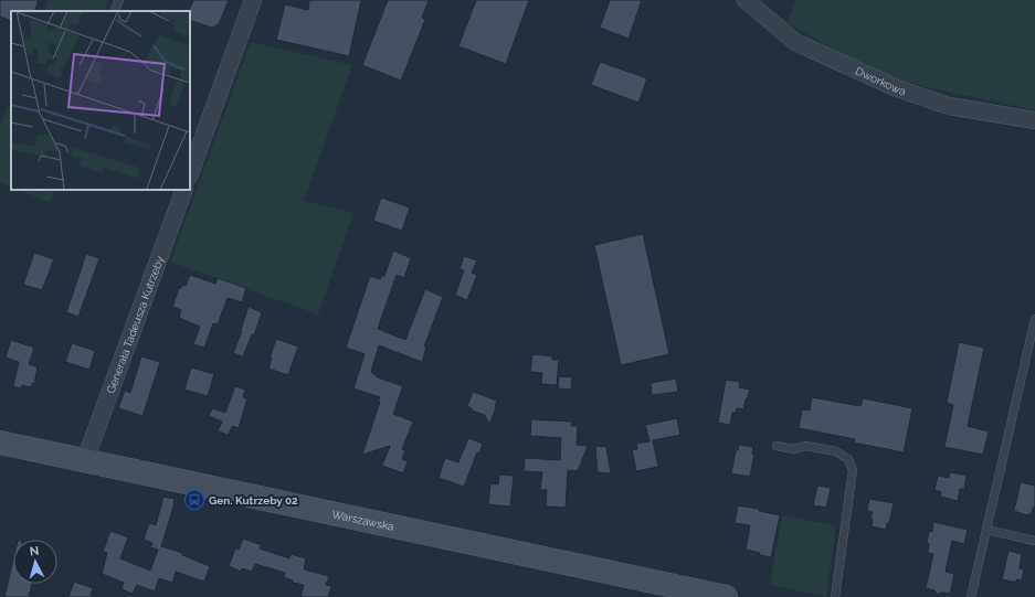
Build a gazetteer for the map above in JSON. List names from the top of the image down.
{
  "streets": {
    "main road": ["Warszawska"],
    "street": ["Dworkowa", "Generała Tadeusza Kutrzeby"]
  },
  "crossings": [
    ["Generała Tadeusza Kutrzeby", "Warszawska"]
  ],
  "places": {
    "bus stop": ["Gen. Kutrzeby 02"]
  },
  "north": "top"
}
